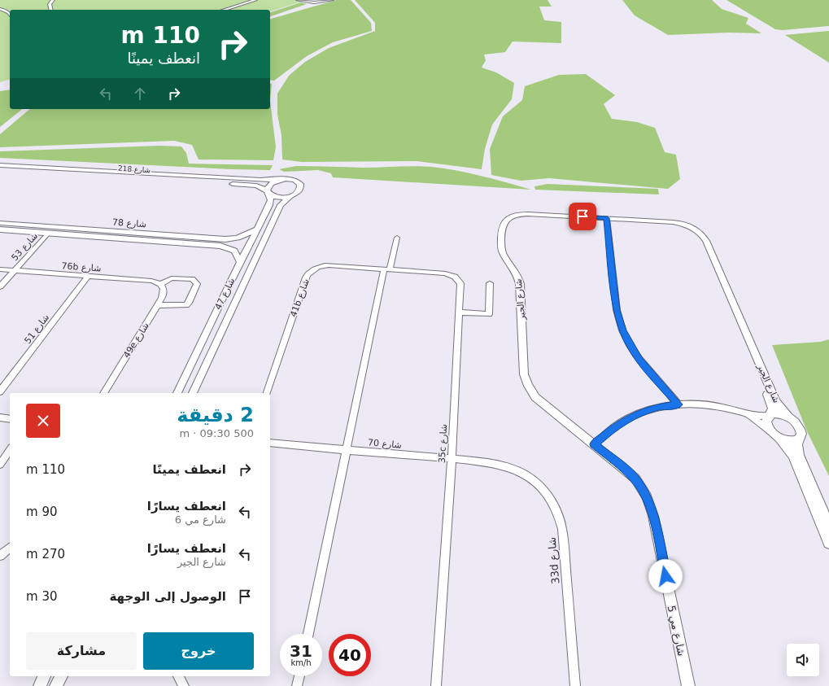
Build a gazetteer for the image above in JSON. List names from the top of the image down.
{
  "streets": {
    "street": [
      "شارع 218",
      "شارع 78",
      "شارع 53",
      "76b شارع",
      "شارع 47",
      "41b شارع",
      "شارع الجير",
      "شارع 51",
      "49e شارع",
      "شارع 70",
      "35c شارع",
      "33d شارع",
      "شارع مي 5"
    ]
  },
  "crossings": [
    ["شارع 218", "شارع 47"],
    ["شارع 78", "شارع 53"],
    ["شارع 78", "شارع 47"],
    ["شارع 53", "76b شارع"],
    ["76b شارع", "شارع 51"],
    ["76b شارع", "49e شارع"],
    ["41b شارع", "35c شارع"],
    ["شارع الجير", "شارع مي 5"],
    ["شارع 70", "35c شارع"],
    ["شارع 70", "33d شارع"]
  ],
  "page": {
    "turn": ["110 m", "انعطف يمينًا"],
    "heading": ["2 دقيقة", "500 m · 09:30"],
    "list": [
      {
        "name": "انعطف يمينًا",
        "value": "110 m"
      },
      {
        "name": "انعطف يسارًا",
        "note": "شارع مي 6",
        "value": "90 m"
      },
      {
        "name": "انعطف يسارًا",
        "note": "شارع الجير",
        "value": "270 m"
      },
      {
        "name": "الوصول إلى الوجهة",
        "value": "30 m"
      }
    ],
    "buttons": ["خروج", "مشاركة"],
    "speed": "31 km/h",
    "limit": "40"
  }
}
